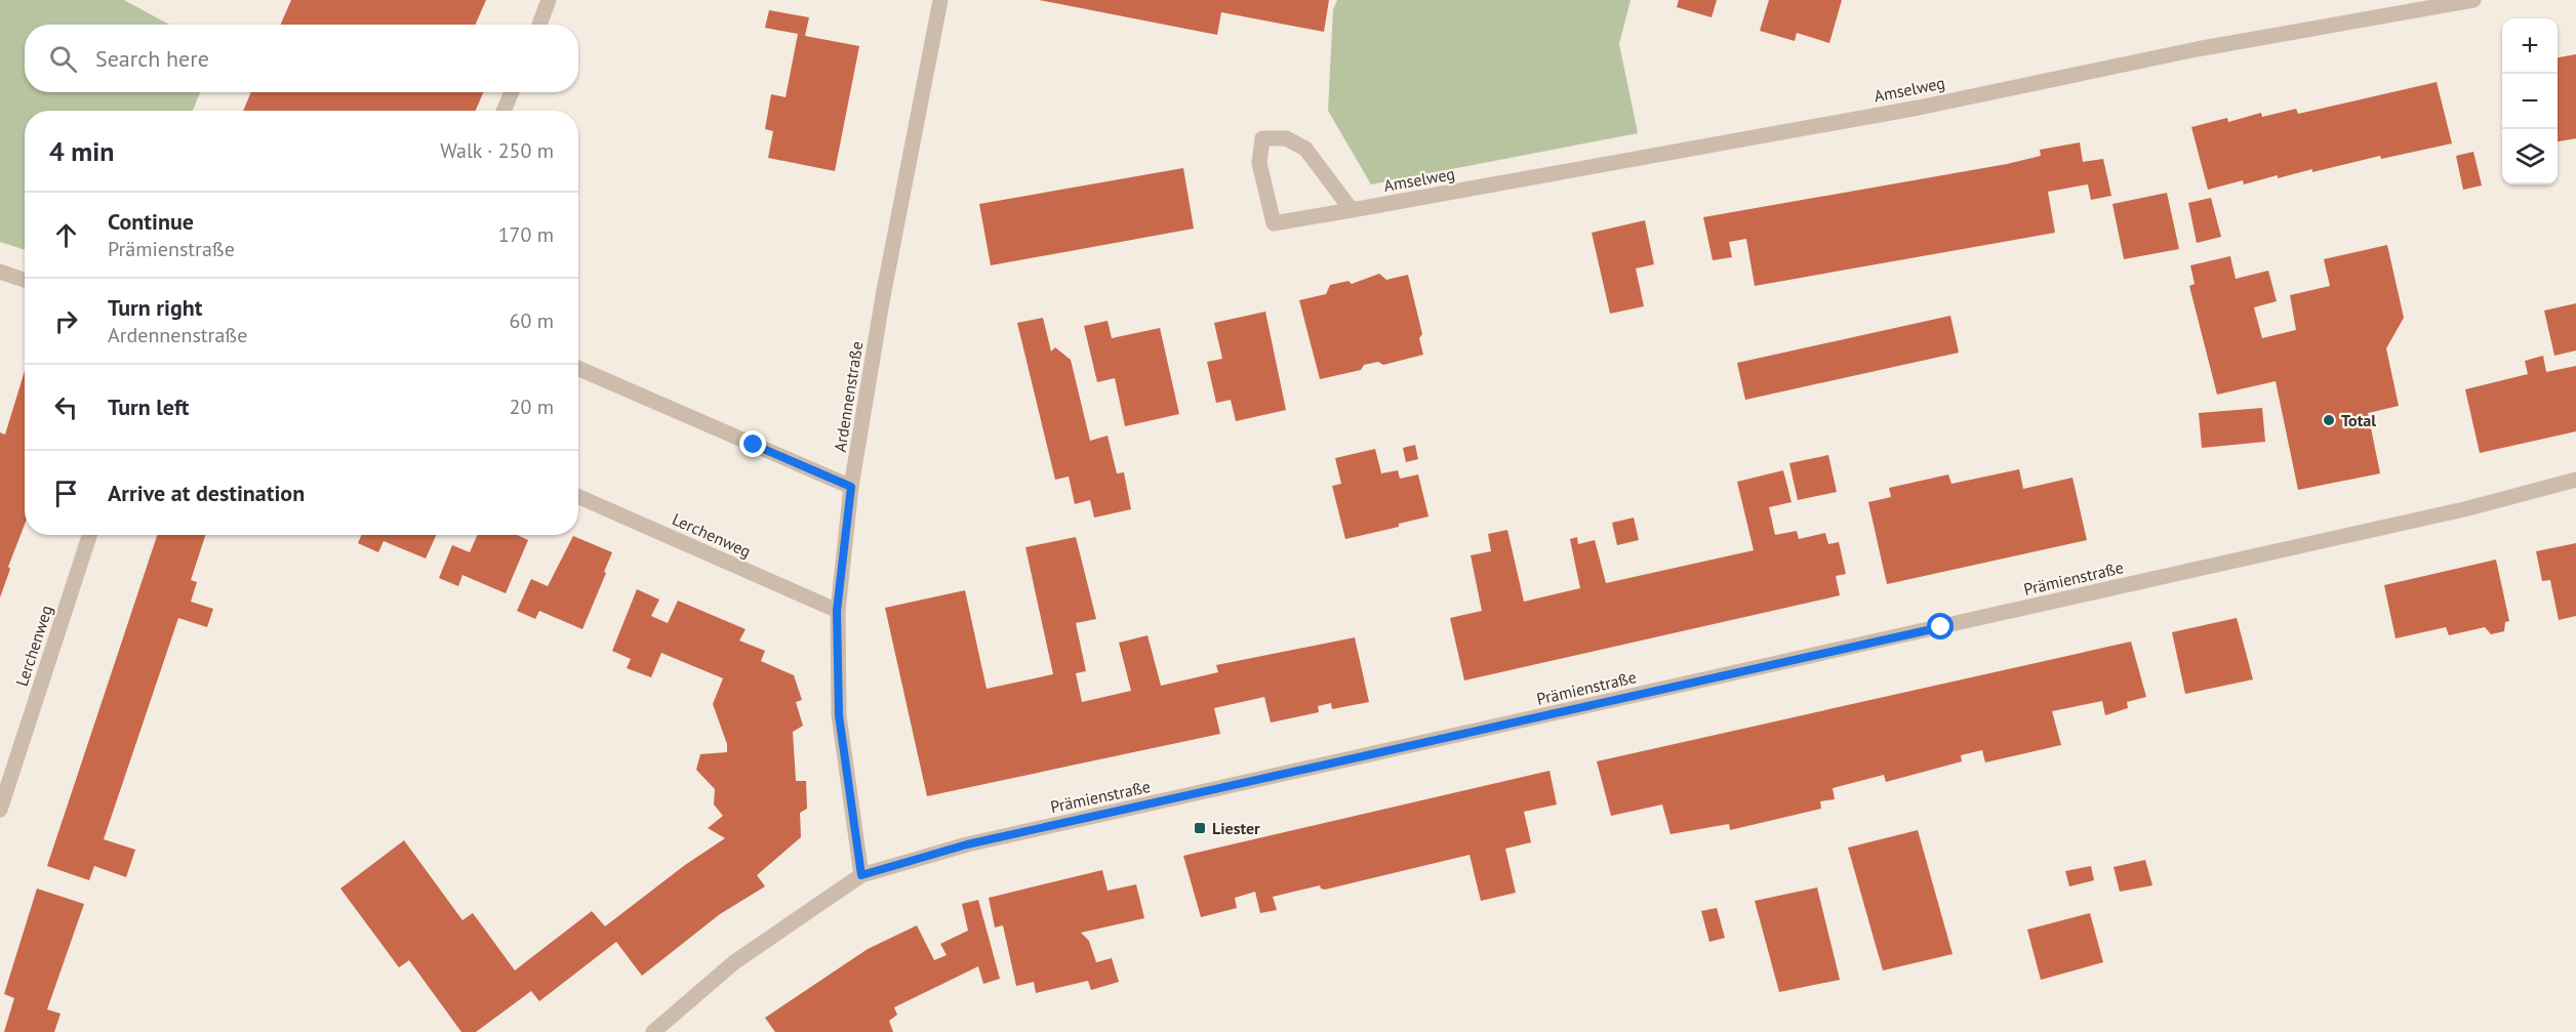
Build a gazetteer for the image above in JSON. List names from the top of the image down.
{
  "streets": {
    "street": [
      "Amselweg",
      "Ardennenstraße",
      "Lerchenweg",
      "Prämienstraße"
    ]
  },
  "crossings": [
    ["Ardennenstraße", "Lerchenweg"],
    ["Ardennenstraße", "Prämienstraße"]
  ],
  "places": {
    "other": ["Total"],
    "transit": ["Liester"]
  },
  "page": {
    "map_buttons": ["+", "−"],
    "search": "Search here",
    "heading": ["4 min", "Walk · 250 m"],
    "list": [
      ["Continue", "Prämienstraße", "170 m"],
      ["Turn right", "Ardennenstraße", "60 m"],
      ["Turn left", "20 m"],
      "Arrive at destination"
    ]
  }
}
